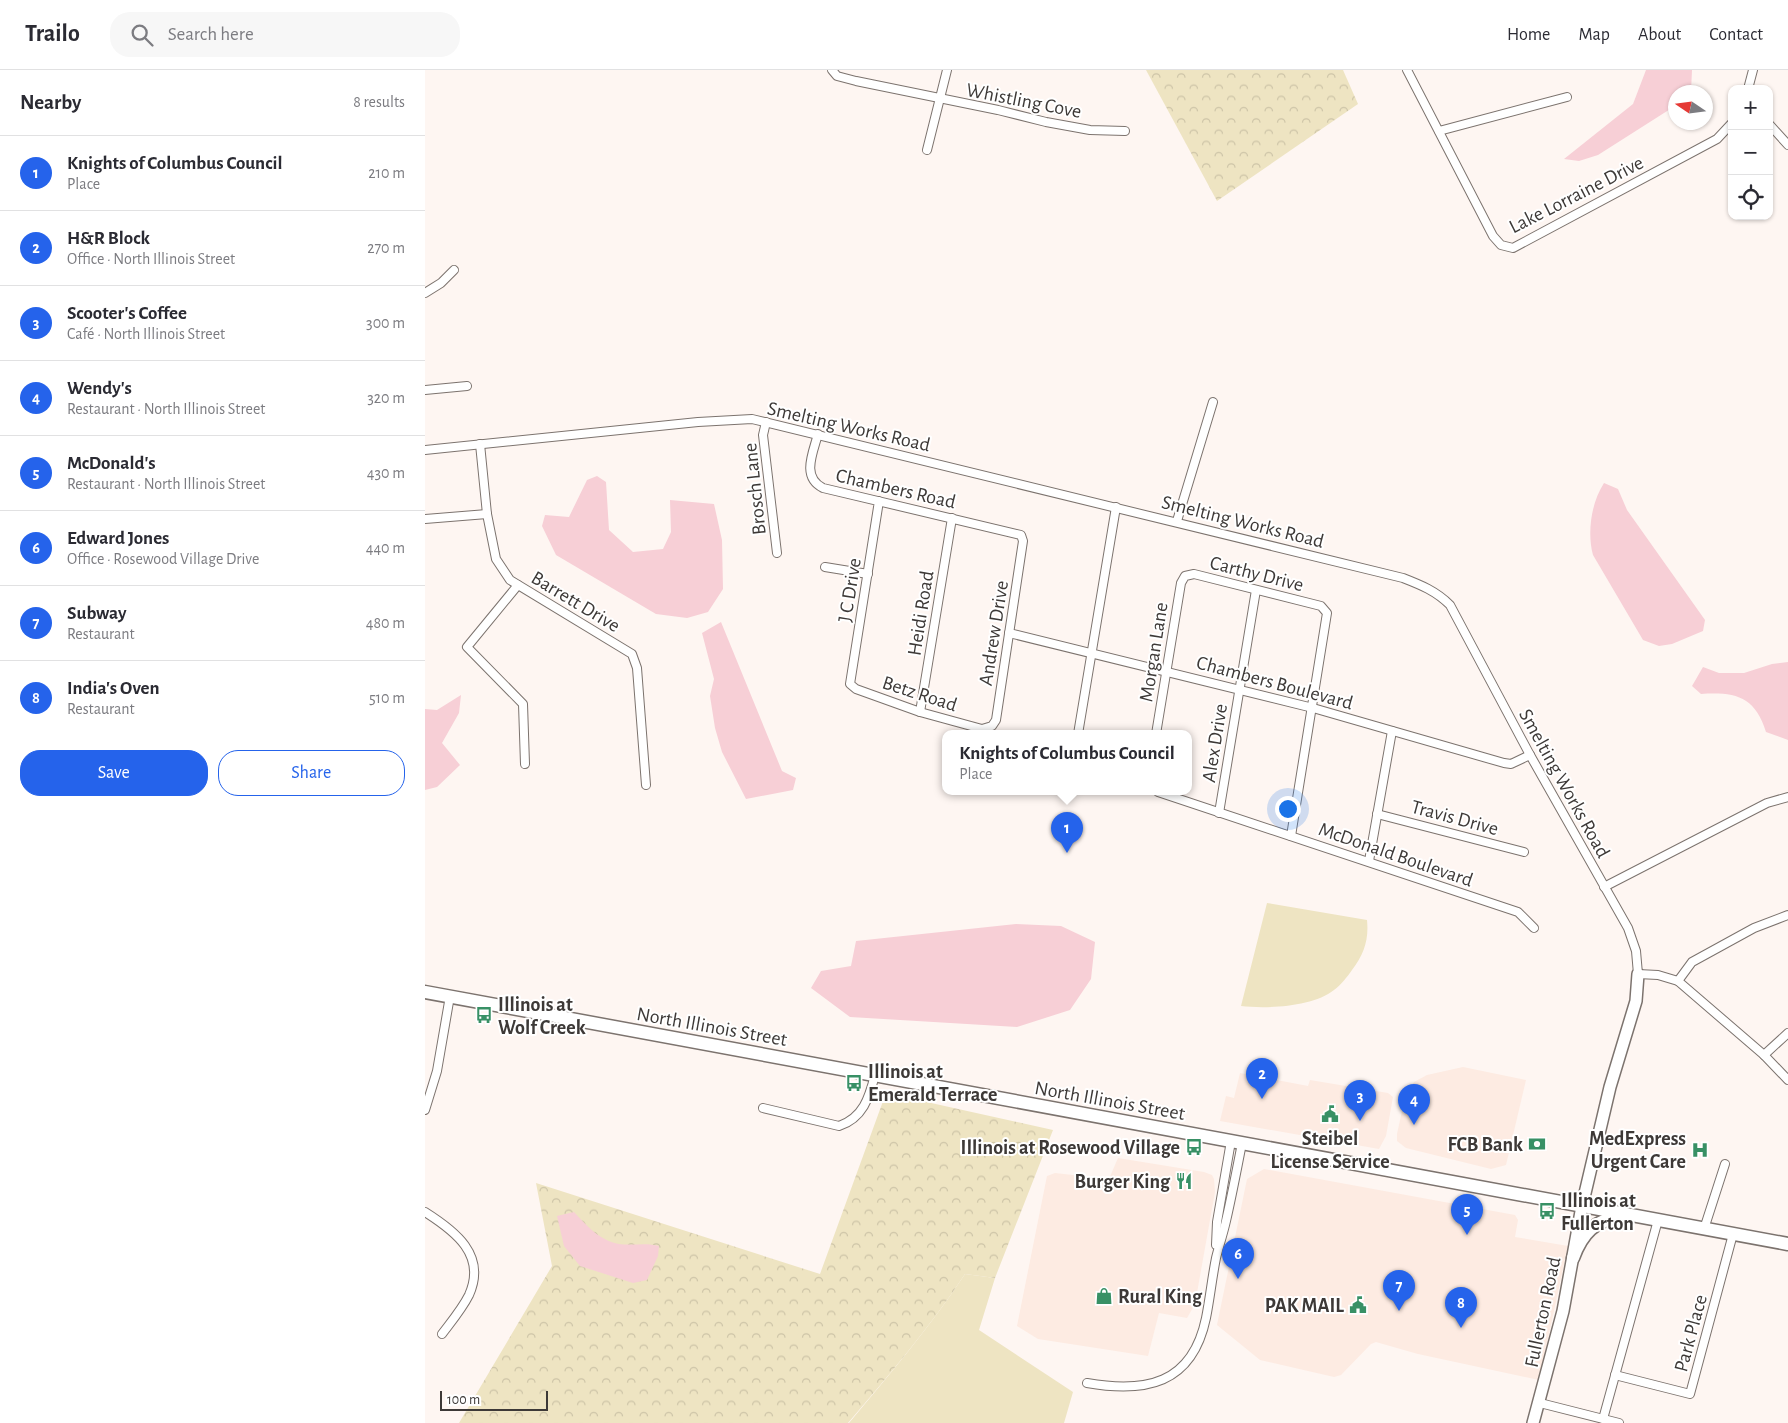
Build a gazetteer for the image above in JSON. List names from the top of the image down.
{
  "streets": {
    "main road": ["North Illinois Street"],
    "street": [
      "Whistling Cove",
      "Lake Lorraine Drive",
      "Smelting Works Road",
      "Chambers Road",
      "Brosch Lane",
      "Carthy Drive",
      "J C Drive",
      "Barrett Drive",
      "Heidi Road",
      "Andrew Drive",
      "Morgan Lane",
      "Chambers Boulevard",
      "Betz Road",
      "Alex Drive",
      "Travis Drive",
      "McDonald Boulevard",
      "Fullerton Road",
      "Park Place"
    ]
  },
  "crossings": [
    ["Smelting Works Road", "Chambers Road"],
    ["Smelting Works Road", "Brosch Lane"],
    ["Smelting Works Road", "Barrett Drive"],
    ["Smelting Works Road", "Chambers Boulevard"],
    ["Smelting Works Road", "Fullerton Road"],
    ["Chambers Road", "J C Drive"],
    ["Chambers Road", "Heidi Road"],
    ["Chambers Road", "Andrew Drive"],
    ["Carthy Drive", "Morgan Lane"],
    ["Carthy Drive", "Chambers Boulevard"],
    ["Carthy Drive", "Alex Drive"],
    ["J C Drive", "Betz Road"],
    ["Heidi Road", "Betz Road"],
    ["Andrew Drive", "Chambers Boulevard"],
    ["Andrew Drive", "Betz Road"],
    ["Morgan Lane", "Chambers Boulevard"],
    ["Chambers Boulevard", "Alex Drive"],
    ["Alex Drive", "McDonald Boulevard"],
    ["North Illinois Street", "Fullerton Road"],
    ["North Illinois Street", "Park Place"]
  ],
  "places": {
    "bus stop": [
      "Illinois at Wolf Creek",
      "Illinois at Emerald Terrace",
      "Illinois at Rosewood Village",
      "Illinois at Fullerton"
    ],
    "public building": ["Steibel License Service", "PAK MAIL"],
    "bank": ["FCB Bank"],
    "hospital": ["MedExpress Urgent Care"],
    "restaurant": ["Burger King"],
    "shop": ["Rural King"]
  },
  "scale_bar": "100 m",
  "north": "left",
  "page": {
    "header": "Trailo",
    "search": "Search here",
    "nav": [
      "Home",
      "Map",
      "About",
      "Contact"
    ],
    "heading": ["Nearby", "8 results"],
    "map_buttons": ["+", "−"],
    "list": [
      {
        "mark": "1",
        "name": "Knights of Columbus Council",
        "note": "Place",
        "value": "210 m"
      },
      {
        "mark": "2",
        "name": "H&R Block",
        "note": "Office · North Illinois Street",
        "value": "270 m"
      },
      {
        "mark": "3",
        "name": "Scooter's Coffee",
        "note": "Café · North Illinois Street",
        "value": "300 m"
      },
      {
        "mark": "4",
        "name": "Wendy's",
        "note": "Restaurant · North Illinois Street",
        "value": "320 m"
      },
      {
        "mark": "5",
        "name": "McDonald's",
        "note": "Restaurant · North Illinois Street",
        "value": "430 m"
      },
      {
        "mark": "6",
        "name": "Edward Jones",
        "note": "Office · Rosewood Village Drive",
        "value": "440 m"
      },
      {
        "mark": "7",
        "name": "Subway",
        "note": "Restaurant",
        "value": "480 m"
      },
      {
        "mark": "8",
        "name": "India's Oven",
        "note": "Restaurant",
        "value": "510 m"
      }
    ],
    "popup": ["Knights of Columbus Council", "Place"],
    "buttons": ["Save", "Share"],
    "pins": [
      "1",
      "2",
      "3",
      "4",
      "5",
      "6",
      "7",
      "8"
    ],
    "scale": "100 m"
  }
}
